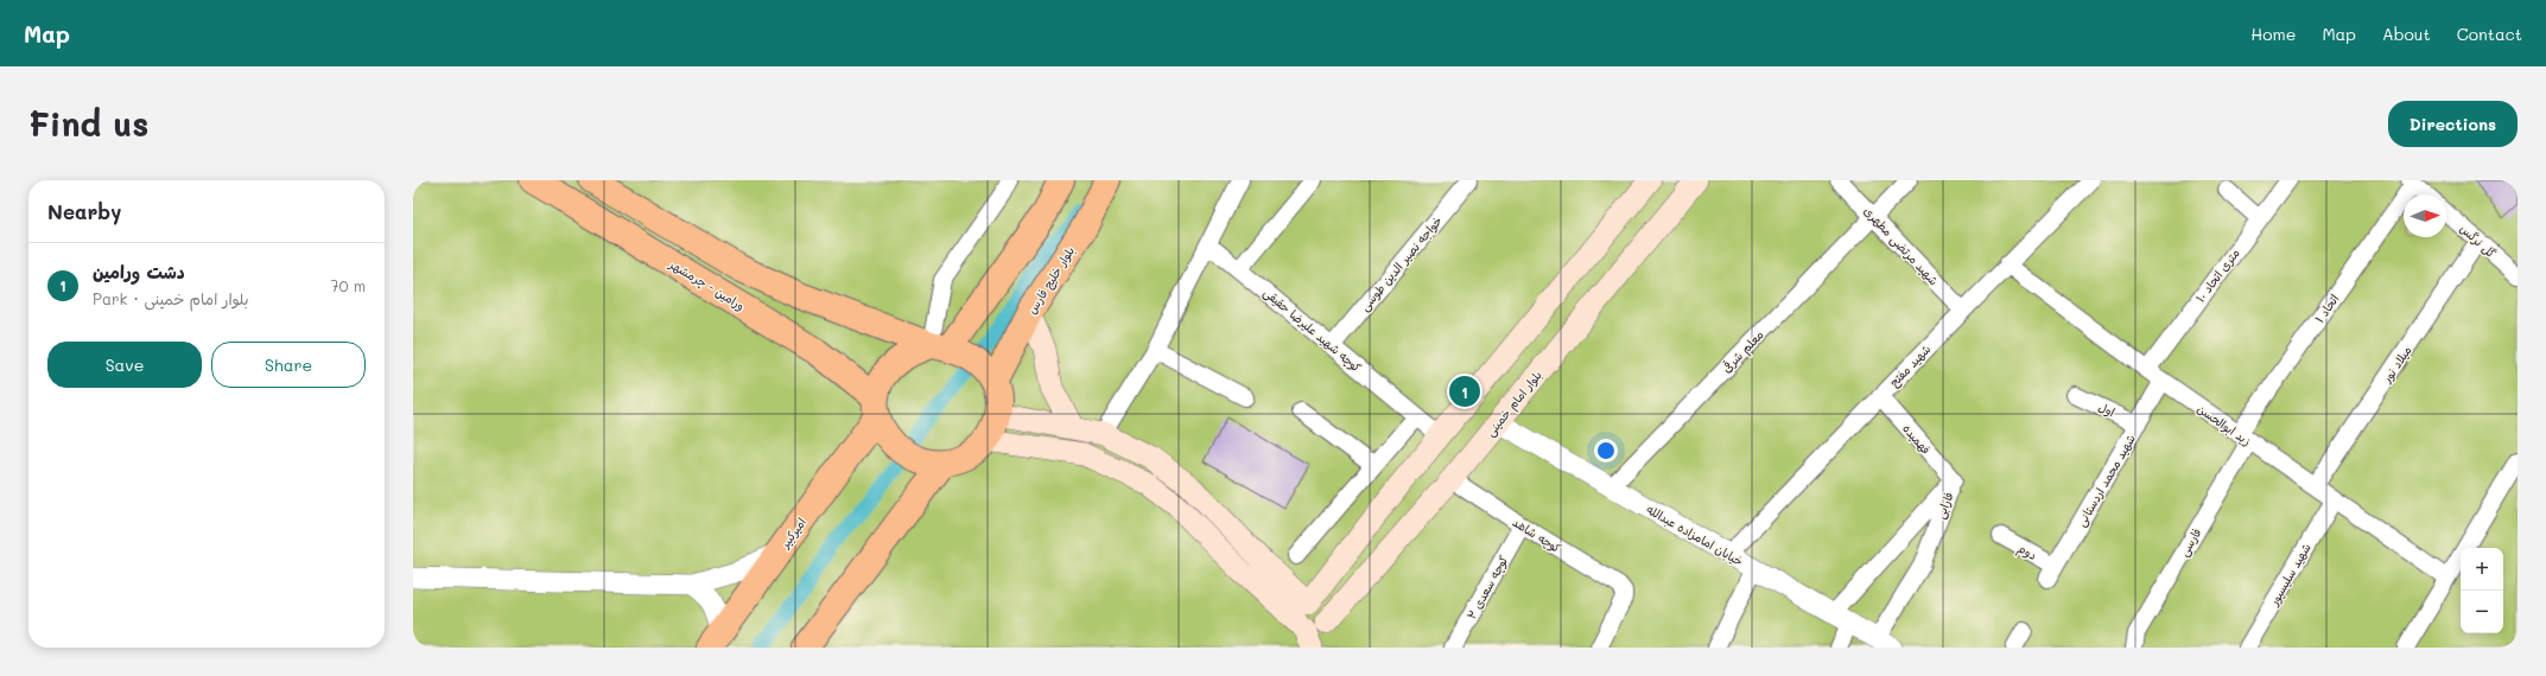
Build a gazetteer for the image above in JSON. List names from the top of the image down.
{
  "streets": {
    "main road": [
      "بلوار خلیج فارس",
      "ورامین - چرمشهر",
      "بلوار امام خمینی",
      "امیرکبیر"
    ],
    "street": [
      "گل نرگس",
      "شهید مرتضی مطهری",
      "خواجه نصیر الدین طوسی",
      "۱۰ متری اتحاد",
      "اتحاد ۱",
      "کوچه شهید علیرضا حقیقی",
      "معلم شرقی",
      "میلاد نور",
      "شهید مفتح",
      "اول",
      "زید ابوالحسن",
      "فهمیده",
      "شهید محمد اردستانی",
      "فارابی",
      "کوچه شاهد",
      "خیابان امامزاده عبدالله",
      "فارسی",
      "دوم",
      "شهید سلیسپور",
      "کوچه سعدی ۲"
    ]
  },
  "crossings": [
    ["گل نرگس", "میلاد نور"],
    ["شهید مرتضی مطهری", "معلم شرقی"],
    ["شهید مرتضی مطهری", "شهید مفتح"],
    ["خواجه نصیر الدین طوسی", "کوچه شهید علیرضا حقیقی"],
    ["۱۰ متری اتحاد", "زید ابوالحسن"],
    ["بلوار خلیج فارس", "ورامین - چرمشهر"],
    ["بلوار خلیج فارس", "امیرکبیر"],
    ["ورامین - چرمشهر", "امیرکبیر"],
    ["اتحاد ۱", "زید ابوالحسن"],
    ["اتحاد ۱", "فارسی"],
    ["معلم شرقی", "خیابان امامزاده عبدالله"],
    ["میلاد نور", "زید ابوالحسن"],
    ["شهید مفتح", "زید ابوالحسن"],
    ["شهید مفتح", "فهمیده"],
    ["شهید مفتح", "خیابان امامزاده عبدالله"],
    ["بلوار امام خمینی", "کوچه شاهد"],
    ["بلوار امام خمینی", "خیابان امامزاده عبدالله"],
    ["اول", "شهید محمد اردستانی"],
    ["زید ابوالحسن", "شهید محمد اردستانی"],
    ["زید ابوالحسن", "فارسی"],
    ["زید ابوالحسن", "شهید سلیسپور"],
    ["فهمیده", "فارابی"],
    ["شهید محمد اردستانی", "دوم"],
    ["فارابی", "خیابان امامزاده عبدالله"],
    ["کوچه شاهد", "کوچه سعدی ۲"]
  ],
  "north": "right",
  "page": {
    "header": "Map",
    "nav": [
      "Home",
      "Map",
      "About",
      "Contact"
    ],
    "buttons": [
      "Directions",
      ["Save", "Share"]
    ],
    "title": "Find us",
    "heading": "Nearby",
    "list": [
      {
        "mark": "1",
        "name": "دشت ورامین",
        "note": "Park · بلوار امام خمینی",
        "value": "70 m"
      }
    ],
    "pins": "1",
    "map_buttons": ["+", "−"]
  }
}
